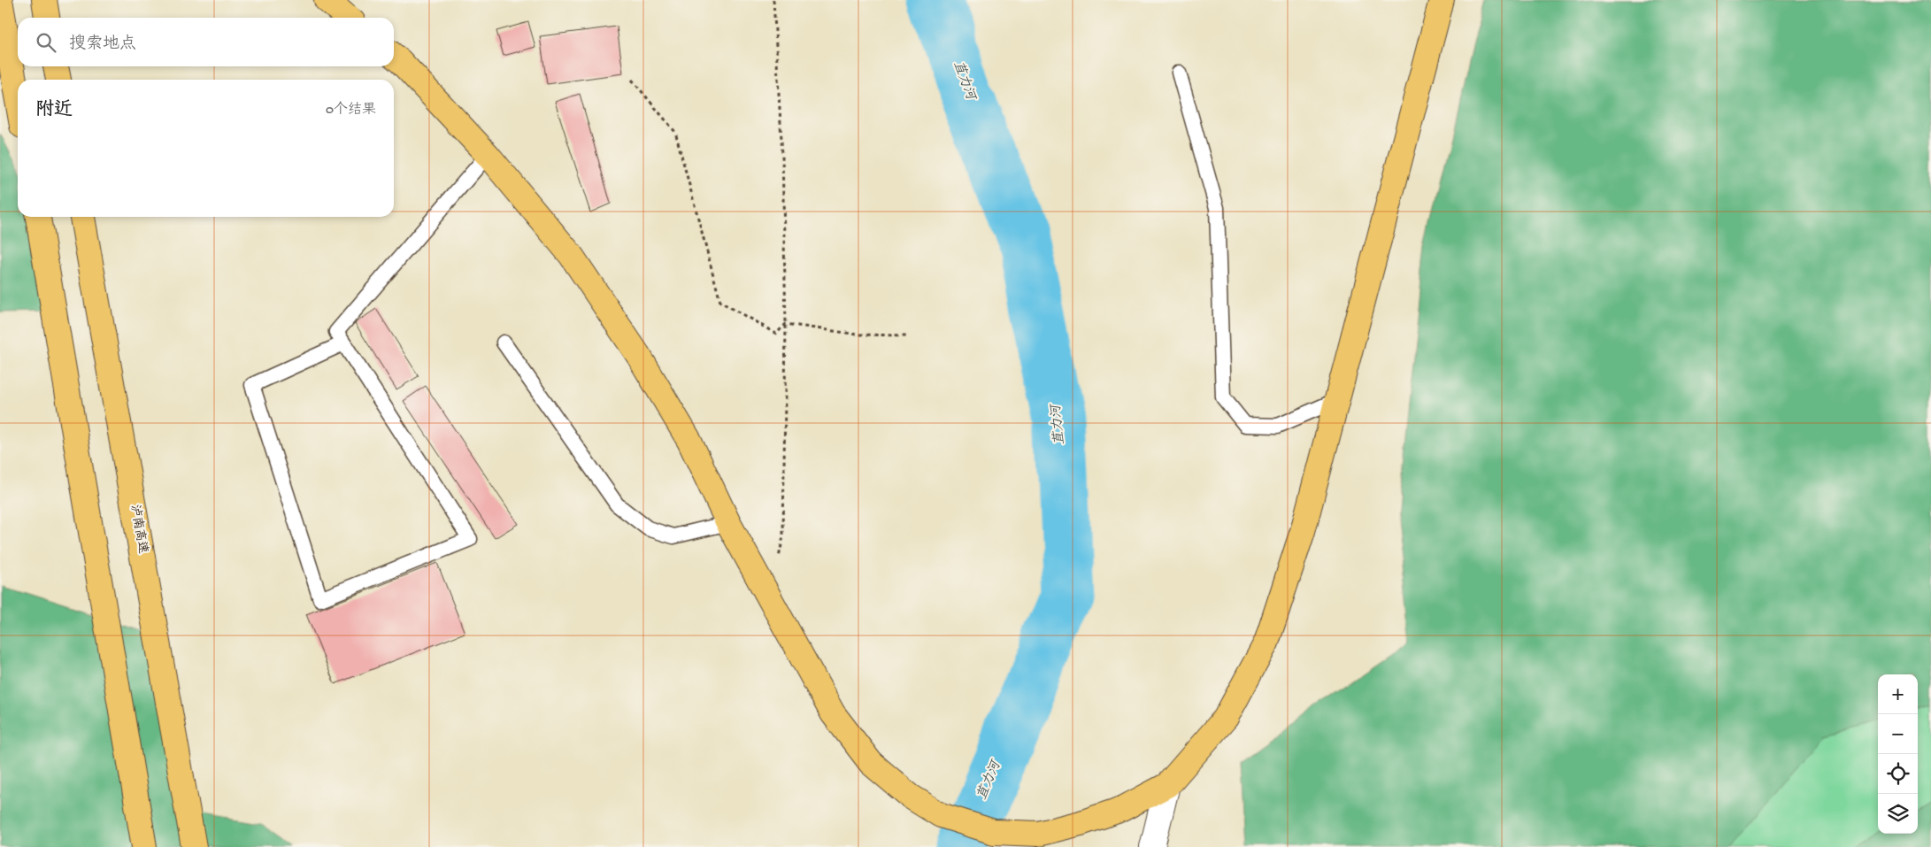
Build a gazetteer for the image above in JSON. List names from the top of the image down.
{
  "streets": {
    "highway": ["泸南高速"]
  },
  "water": ["苴力河"],
  "page": {
    "search": "搜索地点",
    "heading": ["附近", "0个结果"],
    "map_buttons": ["+", "−"]
  }
}
